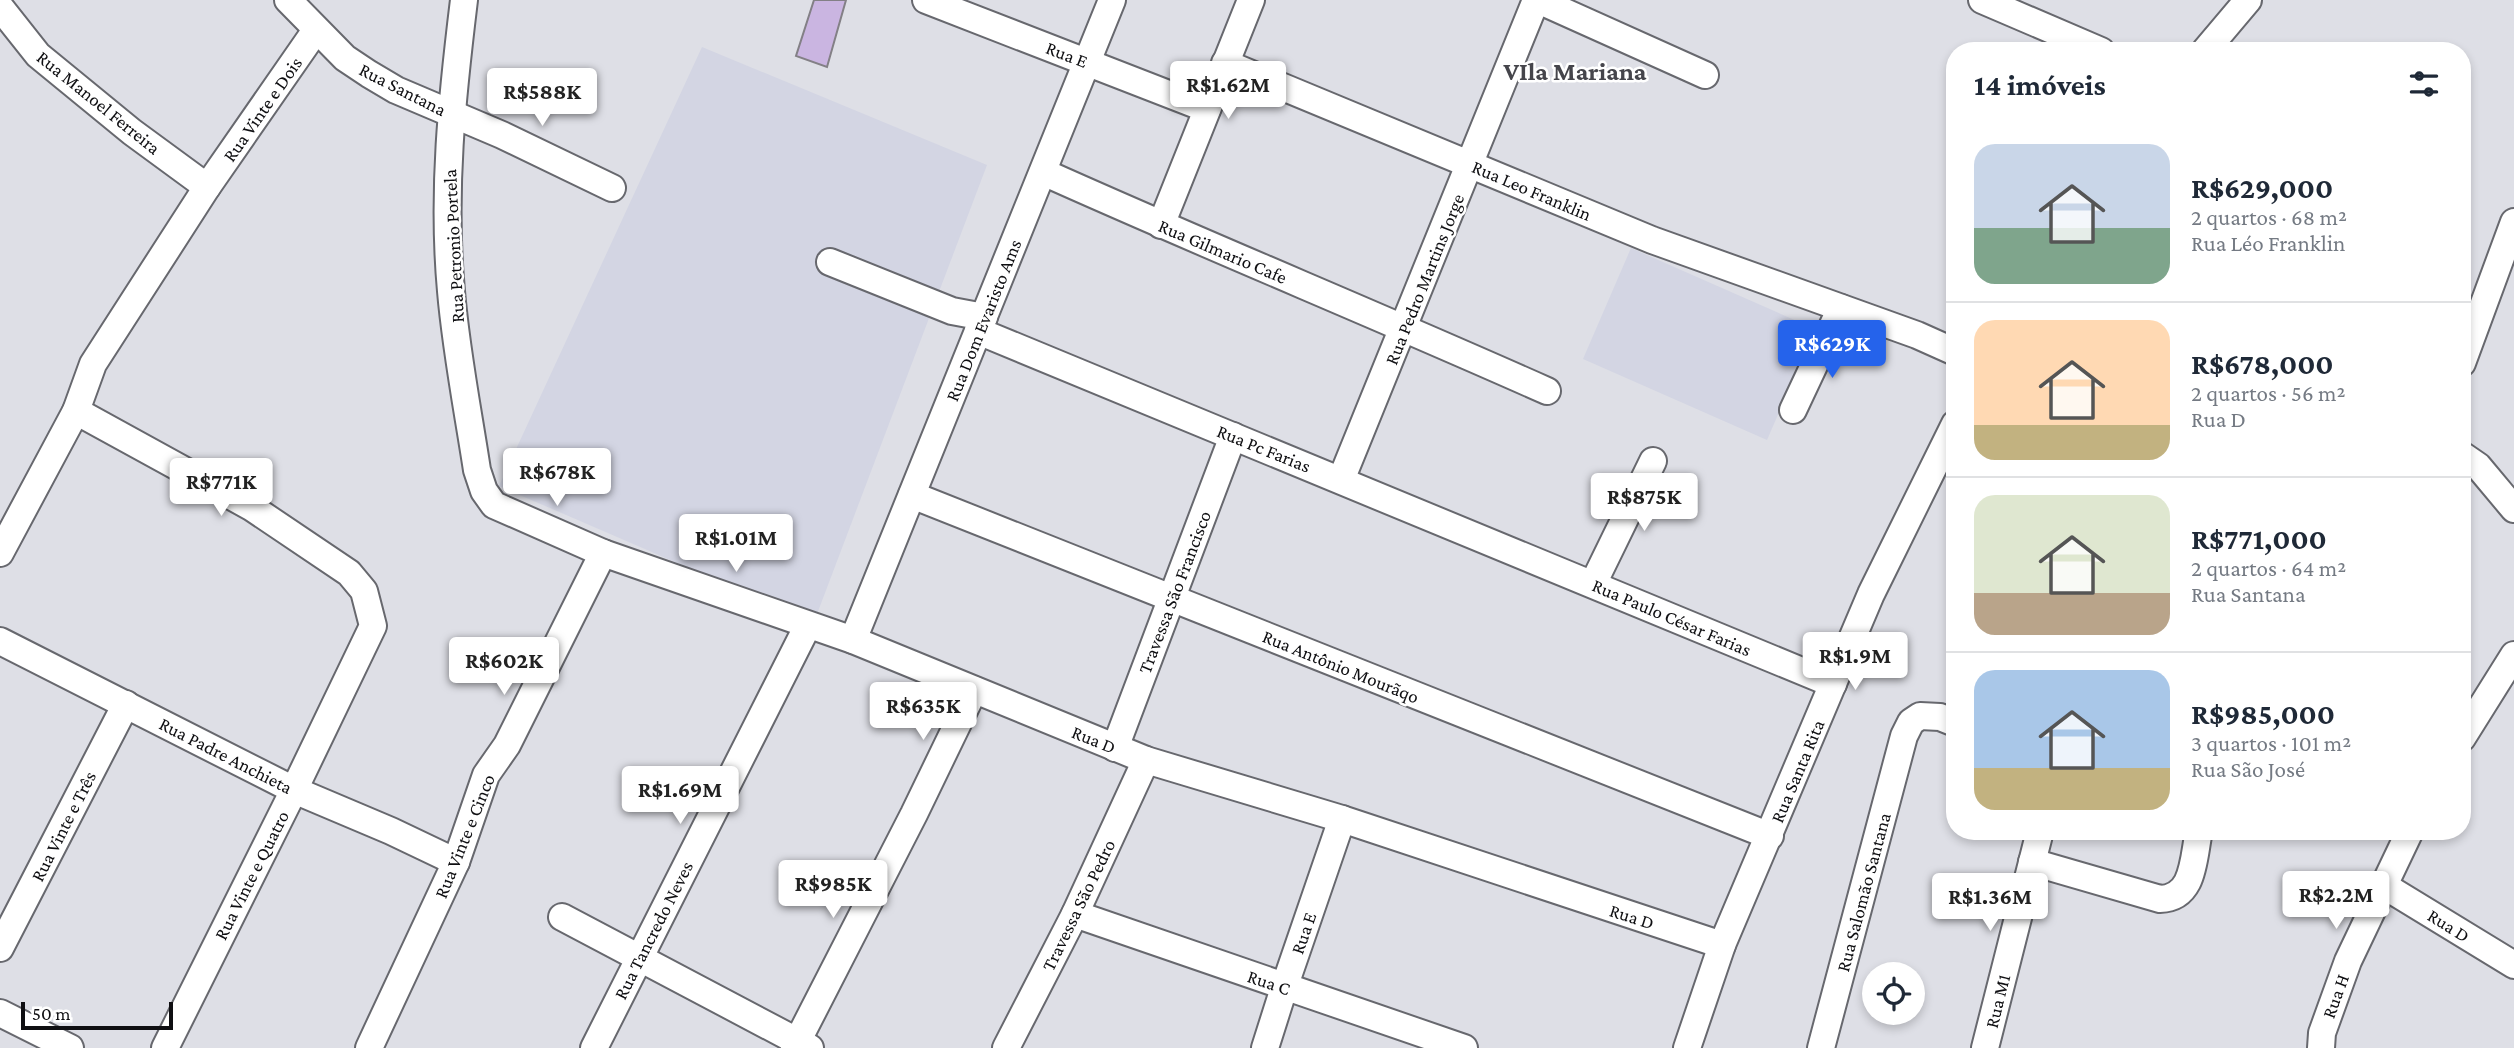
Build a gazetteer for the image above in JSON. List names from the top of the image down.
{
  "streets": {
    "street": [
      "Rua E",
      "Rua Santana",
      "Rua Manoel Ferreira",
      "Rua Vinte e Dois",
      "Rua Leo Franklin",
      "Rua Petronio Portela",
      "Rua Gilmario Cafe",
      "Rua Pedro Martins Jorge",
      "Rua Dom Evaristo Ams",
      "Rua Pc Farias",
      "Travessa São Francisco",
      "Rua Paulo César Farias",
      "Rua Antônio Mourãqo",
      "Rua D",
      "Rua Padre Anchieta",
      "Rua Santa Rita",
      "Rua Vinte e Três",
      "Rua Vinte e Cinco",
      "Rua Vinte e Quatro",
      "Rua Salomão Santana",
      "Travessa São Pedro",
      "Rua Tancredo Neves",
      "Rua C",
      "Rua H",
      "Rua M1"
    ]
  },
  "crossings": [
    ["Rua E", "Rua Dom Evaristo Ams"],
    ["Rua E", "Rua D"],
    ["Rua E", "Rua C"],
    ["Rua Santana", "Rua Vinte e Dois"],
    ["Rua Santana", "Rua Petronio Portela"],
    ["Rua Manoel Ferreira", "Rua Vinte e Dois"],
    ["Rua Vinte e Dois", "Rua Vinte e Quatro"],
    ["Rua Leo Franklin", "Rua Pedro Martins Jorge"],
    ["Rua Petronio Portela", "Rua D"],
    ["Rua Gilmario Cafe", "Rua Pedro Martins Jorge"],
    ["Rua Gilmario Cafe", "Rua Dom Evaristo Ams"],
    ["Rua Pedro Martins Jorge", "Rua Pc Farias"],
    ["Rua Dom Evaristo Ams", "Rua Pc Farias"],
    ["Rua Dom Evaristo Ams", "Rua Antônio Mourãqo"],
    ["Rua Dom Evaristo Ams", "Rua D"],
    ["Rua Pc Farias", "Travessa São Francisco"],
    ["Rua Pc Farias", "Rua Paulo César Farias"],
    ["Travessa São Francisco", "Rua Antônio Mourãqo"],
    ["Travessa São Francisco", "Rua D"],
    ["Rua Paulo César Farias", "Rua Santa Rita"],
    ["Rua Antônio Mourãqo", "Rua Santa Rita"],
    ["Rua D", "Rua Santa Rita"],
    ["Rua D", "Rua Vinte e Cinco"],
    ["Rua D", "Travessa São Pedro"],
    ["Rua D", "Rua Tancredo Neves"],
    ["Rua D", "Rua H"],
    ["Rua Padre Anchieta", "Rua Vinte e Três"],
    ["Rua Padre Anchieta", "Rua Vinte e Cinco"],
    ["Rua Padre Anchieta", "Rua Vinte e Quatro"],
    ["Travessa São Pedro", "Rua C"]
  ],
  "districts": ["VIla Mariana"],
  "scale_bar": "50 m",
  "page": {
    "heading": "14 imóveis",
    "price": [
      "R$1.62M",
      "R$588K",
      "R$629K",
      "R$678K",
      "R$771K",
      "R$875K",
      "R$1.01M",
      "R$1.9M",
      "R$602K",
      "R$635K",
      "R$1.69M",
      "R$985K",
      "R$2.2M",
      "R$1.36M"
    ],
    "list": [
      {
        "name": "R$629,000",
        "note": "2 quartos · 68 m² · Rua Léo Franklin"
      },
      {
        "name": "R$678,000",
        "note": "2 quartos · 56 m² · Rua D"
      },
      {
        "name": "R$771,000",
        "note": "2 quartos · 64 m² · Rua Santana"
      },
      {
        "name": "R$985,000",
        "note": "3 quartos · 101 m² · Rua São José"
      }
    ],
    "scale": "50 m"
  }
}
